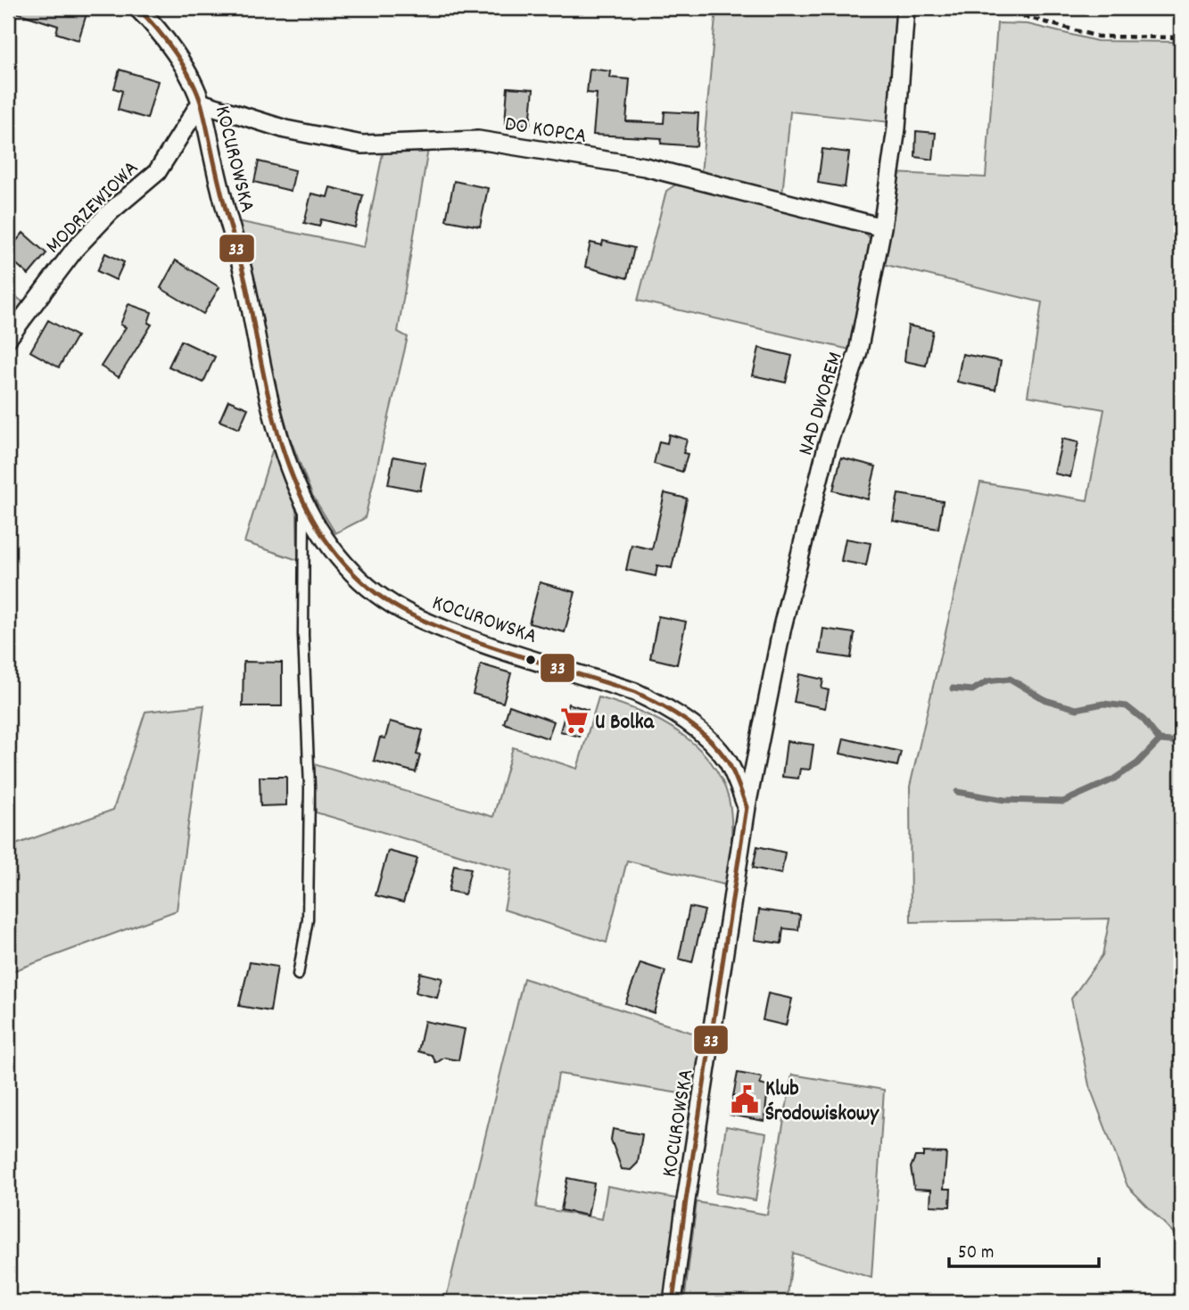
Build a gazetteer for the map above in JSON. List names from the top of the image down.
{
  "streets": {
    "street": [
      "DO KOPCA",
      "KOCUROWSKA",
      "MODRZEWIOWA",
      "NAD DWOREM"
    ]
  },
  "crossings": [
    ["DO KOPCA", "KOCUROWSKA"],
    ["DO KOPCA", "MODRZEWIOWA"],
    ["DO KOPCA", "NAD DWOREM"],
    ["KOCUROWSKA", "MODRZEWIOWA"],
    ["KOCUROWSKA", "NAD DWOREM"]
  ],
  "places": {
    "supermarket": ["U Bolka"],
    "public building": ["Klub Środowiskowy"]
  },
  "lines": ["transit line 33"],
  "scale_bar": "50 m"
}
